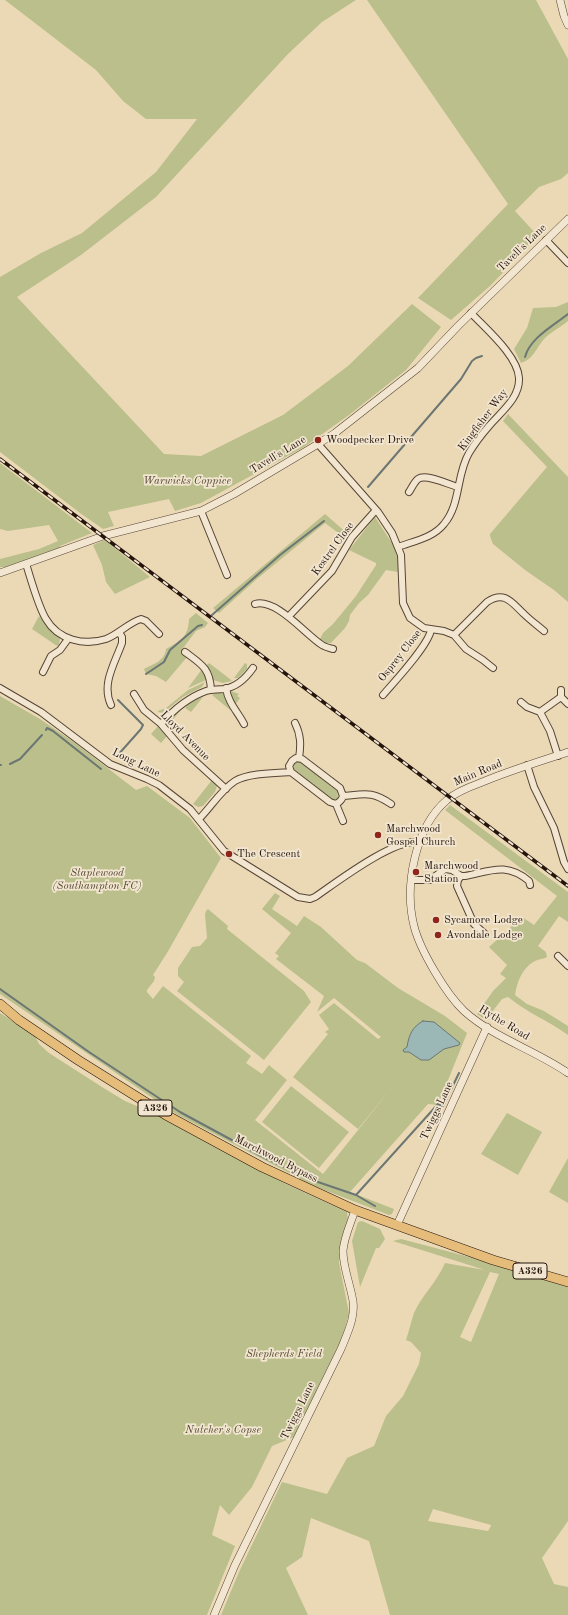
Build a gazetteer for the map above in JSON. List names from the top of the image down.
{
  "streets": {
    "main road": ["A326", "Marchwood Bypass"],
    "street": [
      "Tavell's Lane",
      "Kingfisher Way",
      "Kestrel Close",
      "Osprey Close",
      "Lloyd Avenue",
      "Long Lane",
      "Main Road",
      "Hythe Road",
      "Twiggs Lane"
    ]
  },
  "crossings": [
    ["Tavell's Lane", "Kingfisher Way"],
    ["Long Lane", "Main Road"],
    ["Long Lane", "Hythe Road"],
    ["Main Road", "Hythe Road"],
    ["Hythe Road", "Twiggs Lane"],
    ["Twiggs Lane", "Marchwood Bypass"]
  ],
  "parks": [
    "Warwicks Coppice",
    "Staplewood (Southampton FC)",
    "Shepherds Field",
    "Nutcher's Copse"
  ],
  "places": [
    "Woodpecker Drive",
    "Marchwood Gospel Church",
    "The Crescent",
    "Marchwood Station",
    "Sycamore Lodge",
    "Avondale Lodge"
  ]
}
